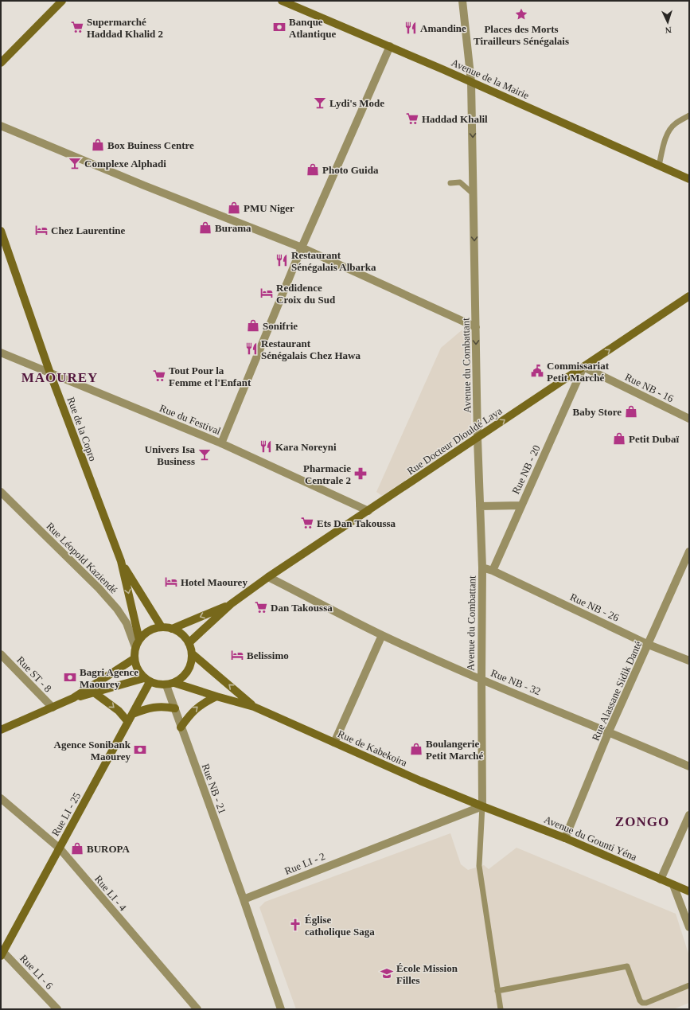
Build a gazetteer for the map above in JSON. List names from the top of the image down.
{
  "streets": {
    "street": [
      "Avenue de la Mairie",
      "Avenue du Combattant",
      "Rue NB - 16",
      "Rue du Festival",
      "Rue de la Copro",
      "Rue Docteur Diouldé Laya",
      "Rue NB - 20",
      "Rue Léopold Kaziendé",
      "Rue NB - 26",
      "Rue ST - 8",
      "Rue NB - 32",
      "Rue Alassane Sidik Danté",
      "Rue de Kabekoira",
      "Rue NB - 21",
      "Rue LI - 25",
      "Avenue du Gounti Yéna",
      "Rue LI - 2",
      "Rue LI - 4",
      "Rue LI - 6"
    ]
  },
  "crossings": [
    ["Avenue de la Mairie", "Avenue du Combattant"],
    ["Avenue du Combattant", "Rue Docteur Diouldé Laya"],
    ["Avenue du Combattant", "Rue NB - 32"],
    ["Avenue du Combattant", "Rue de Kabekoira"],
    ["Avenue du Combattant", "Avenue du Gounti Yéna"],
    ["Avenue du Combattant", "Rue LI - 2"],
    ["Rue NB - 16", "Rue Docteur Diouldé Laya"],
    ["Rue NB - 16", "Rue NB - 20"],
    ["Rue du Festival", "Rue de la Copro"],
    ["Rue du Festival", "Rue Docteur Diouldé Laya"],
    ["Rue de la Copro", "Rue Docteur Diouldé Laya"],
    ["Rue de la Copro", "Rue Léopold Kaziendé"],
    ["Rue de la Copro", "Rue de Kabekoira"],
    ["Rue de la Copro", "Rue NB - 21"],
    ["Rue de la Copro", "Rue LI - 25"],
    ["Rue Docteur Diouldé Laya", "Rue NB - 20"],
    ["Rue Docteur Diouldé Laya", "Rue Léopold Kaziendé"],
    ["Rue Docteur Diouldé Laya", "Rue NB - 32"],
    ["Rue Docteur Diouldé Laya", "Rue de Kabekoira"],
    ["Rue Docteur Diouldé Laya", "Rue NB - 21"],
    ["Rue Docteur Diouldé Laya", "Rue LI - 25"],
    ["Rue NB - 20", "Rue NB - 26"],
    ["Rue Léopold Kaziendé", "Rue de Kabekoira"],
    ["Rue Léopold Kaziendé", "Rue NB - 21"],
    ["Rue Léopold Kaziendé", "Rue LI - 25"],
    ["Rue NB - 26", "Rue Alassane Sidik Danté"],
    ["Rue NB - 32", "Rue Alassane Sidik Danté"],
    ["Rue Alassane Sidik Danté", "Avenue du Gounti Yéna"],
    ["Rue de Kabekoira", "Rue NB - 21"],
    ["Rue de Kabekoira", "Rue LI - 25"],
    ["Rue de Kabekoira", "Avenue du Gounti Yéna"],
    ["Rue de Kabekoira", "Rue LI - 2"],
    ["Rue NB - 21", "Rue LI - 25"],
    ["Rue NB - 21", "Rue LI - 2"],
    ["Rue LI - 25", "Rue LI - 4"],
    ["Rue LI - 25", "Rue LI - 6"],
    ["Avenue du Gounti Yéna", "Rue LI - 2"]
  ],
  "one_way": ["Avenue du Combattant"],
  "districts": ["MAOUREY", "ZONGO"],
  "places": {
    "place": ["Places des Morts Tirailleurs Sénégalais"],
    "supermarket": [
      "Supermarché Haddad Khalid 2",
      "Haddad Khalil",
      "Tout Pour la Femme et l'Enfant",
      "Ets Dan Takoussa",
      "Dan Takoussa"
    ],
    "bank": ["Banque Atlantique", "Bagri Agence Maourey", "Agence Sonibank Maourey"],
    "restaurant": [
      "Amandine",
      "Restaurant Sénégalais Albarka",
      "Restaurant Sénégalais Chez Hawa",
      "Kara Noreyni"
    ],
    "bar": ["Lydi's Mode", "Complexe Alphadi", "Univers Isa Business"],
    "shop": [
      "Box Buiness Centre",
      "Photo Guida",
      "PMU Niger",
      "Burama",
      "Sonifrie",
      "Baby Store",
      "Petit Dubaï",
      "Boulangerie Petit Marché",
      "BUROPA"
    ],
    "hotel": [
      "Chez Laurentine",
      "Redidence Croix du Sud",
      "Hotel Maourey",
      "Belissimo"
    ],
    "public building": ["Commissariat Petit Marché"],
    "pharmacy": ["Pharmacie Centrale 2"],
    "church": ["Église catholique Saga"],
    "school or university": ["École Mission Filles"]
  },
  "north": "bottom"
}
